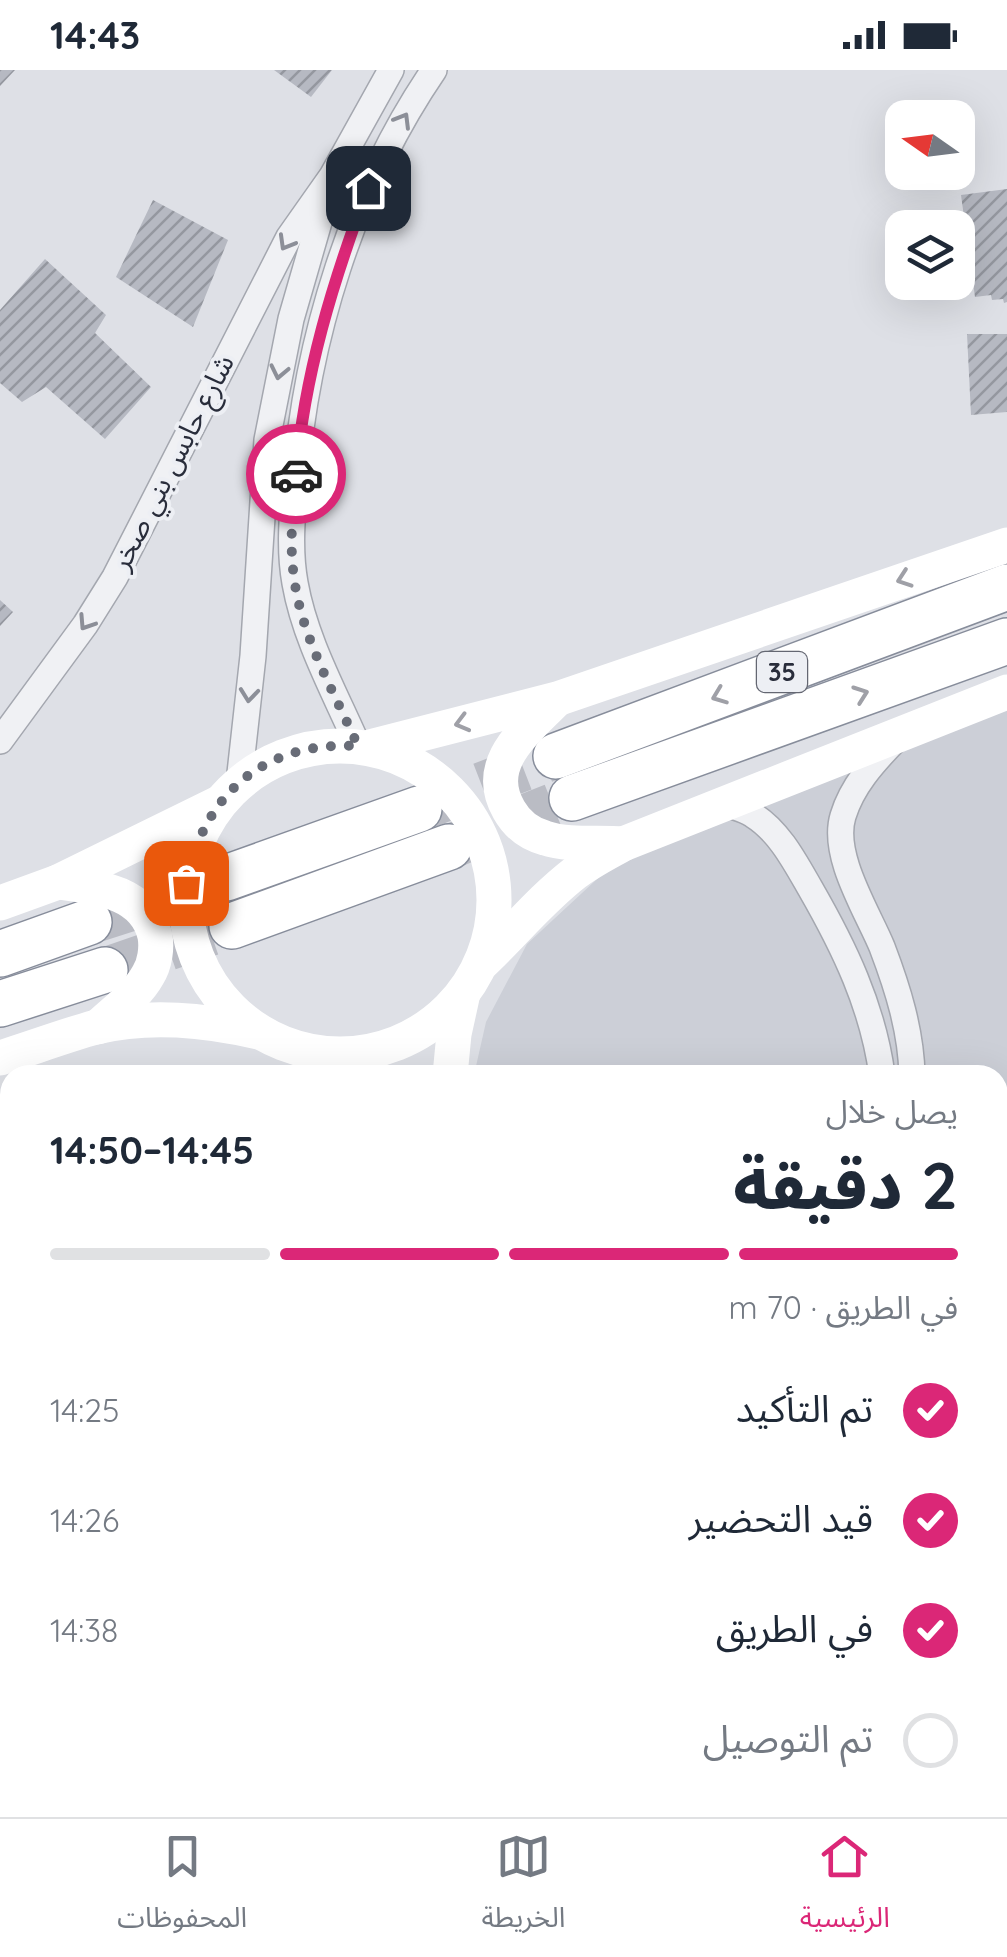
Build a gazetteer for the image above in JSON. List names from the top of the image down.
{
  "streets": {
    "highway": ["35"],
    "street": ["شارع حابس بني صخر"]
  },
  "north": "left",
  "page": {
    "status": "14:43",
    "heading": ["2 دقيقة", "يصل خلال", "14:45–14:50"],
    "bar": "في الطريق · 70 m",
    "list": [
      ["تم التأكيد", "14:25"],
      ["قيد التحضير", "14:26"],
      ["في الطريق", "14:38"],
      "تم التوصيل"
    ],
    "tabs": ["الرئيسية", "الخريطة", "المحفوظات"]
  }
}
